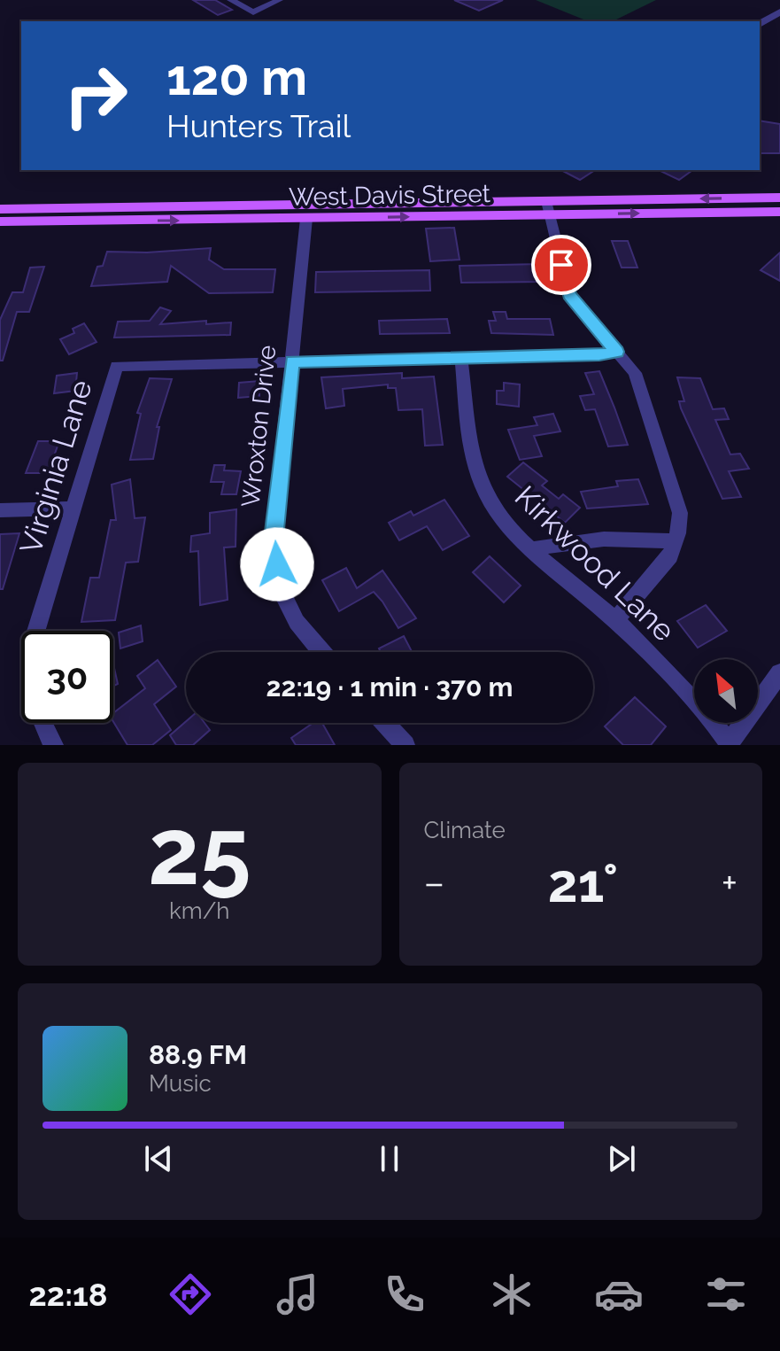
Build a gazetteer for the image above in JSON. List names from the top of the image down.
{
  "streets": {
    "main road": ["West Davis Street"],
    "street": ["Wroxton Drive", "Virginia Lane", "Kirkwood Lane"]
  },
  "crossings": [
    ["West Davis Street", "Wroxton Drive"],
    ["Wroxton Drive", "Virginia Lane"]
  ],
  "north": "top left",
  "page": {
    "turn": ["120 m", "Hunters Trail"],
    "limit": "30",
    "trip": "22:19 · 1 min · 370 m",
    "tile": [
      ["25", "km/h"],
      "Climate"
    ],
    "heat": ["−", "21°", "+"],
    "song": ["88.9 FM", "Music"],
    "tabs": "22:18"
  }
}
